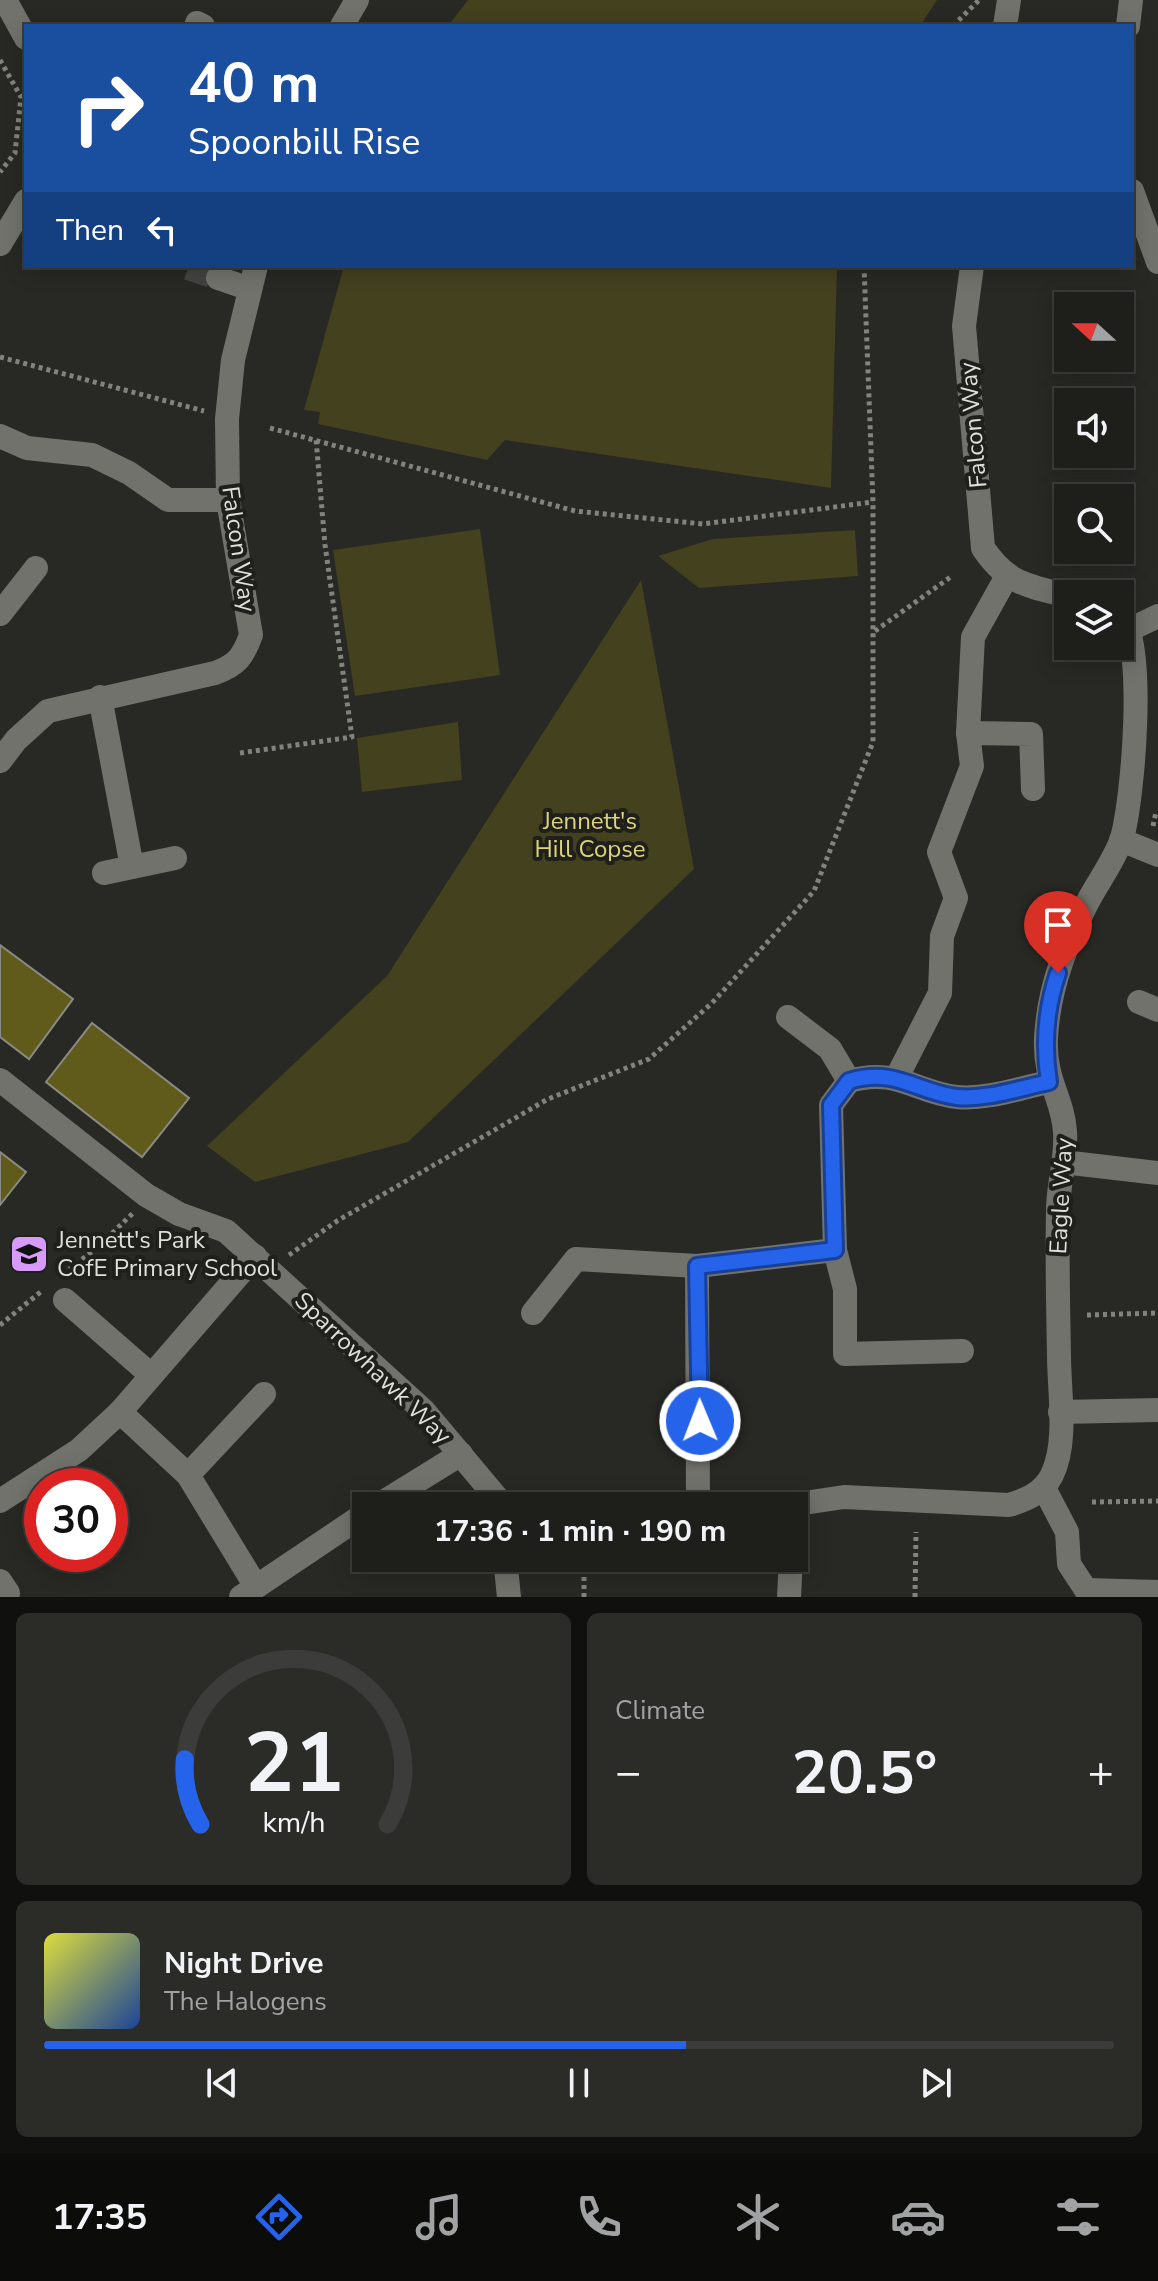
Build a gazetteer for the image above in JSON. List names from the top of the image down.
{
  "streets": {
    "street": ["Falcon Way", "Eagle Way", "Sparrowhawk Way"]
  },
  "parks": ["Jennett's Hill Copse"],
  "places": {
    "school or university": ["Jennett's Park CofE Primary School"]
  },
  "north": "left",
  "page": {
    "turn": ["40 m", "Spoonbill Rise"],
    "then": "Then",
    "limit": "30",
    "trip": "17:36 · 1 min · 190 m",
    "tile": "Climate",
    "heat": ["−", "20.5°", "+"],
    "song": ["Night Drive", "The Halogens"],
    "tabs": "17:35",
    "gauge": ["21", "km/h"]
  }
}
